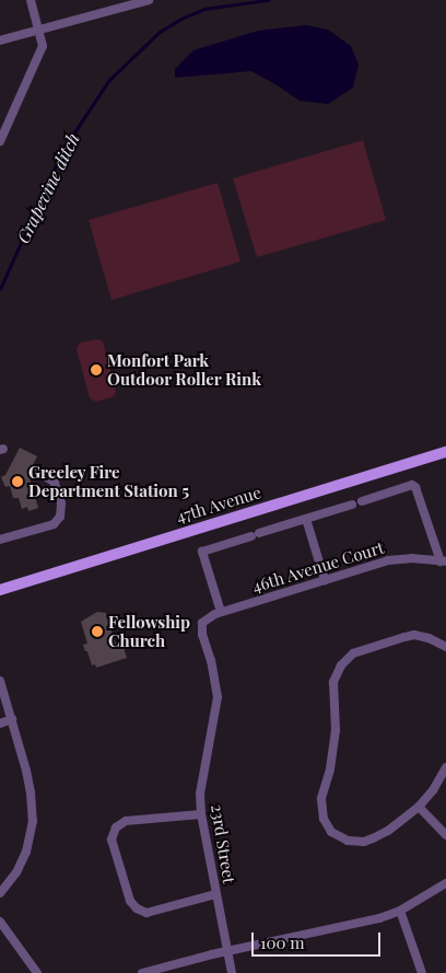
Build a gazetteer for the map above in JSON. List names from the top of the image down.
{
  "streets": {
    "main road": ["47th Avenue"],
    "street": ["46th Avenue Court", "23rd Street"]
  },
  "crossings": [
    ["46th Avenue Court", "23rd Street"]
  ],
  "water": ["Grapevine ditch"],
  "places": ["Monfort Park Outdoor Roller Rink", "Greeley Fire Department Station 5", "Fellowship Church"],
  "scale_bar": "100 m"
}
